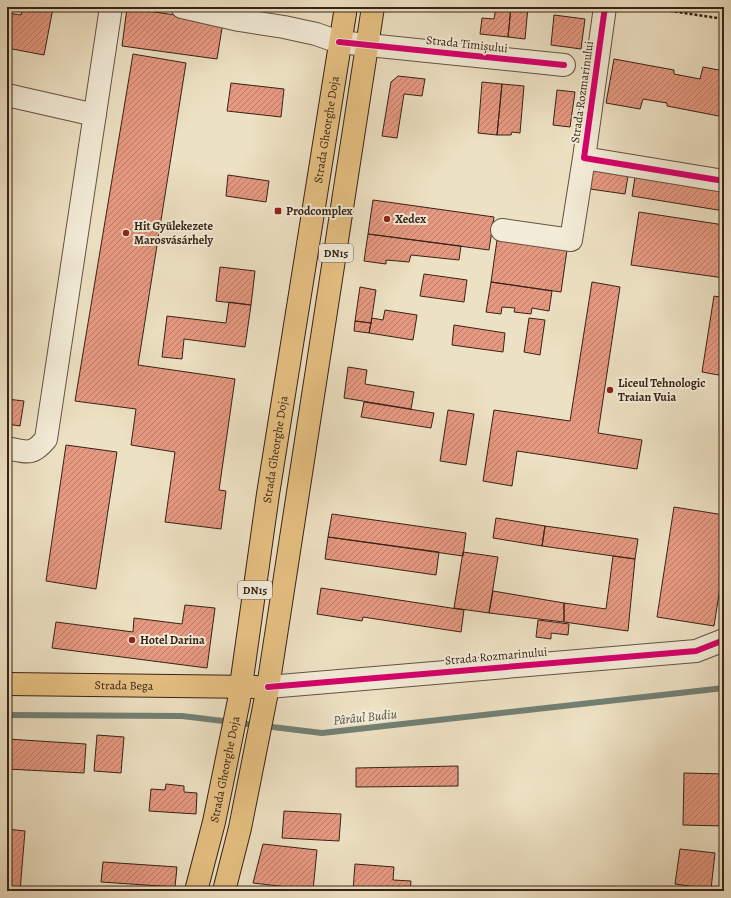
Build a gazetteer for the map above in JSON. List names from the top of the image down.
{
  "streets": {
    "main road": ["Strada Gheorghe Doja", "DN15", "Strada Bega"],
    "street": ["Strada Timișului", "Strada Rozmarinului"]
  },
  "crossings": [
    ["Strada Timișului", "Strada Gheorghe Doja"],
    ["Strada Timișului", "DN15"],
    ["Strada Rozmarinului", "DN15"],
    ["Strada Rozmarinului", "Strada Bega"],
    ["Strada Gheorghe Doja", "Strada Bega"],
    ["DN15", "Strada Bega"]
  ],
  "water": ["Pârâul Budiu"],
  "places": {
    "transit": ["Prodcomplex"],
    "other": [
      "Xedex",
      "Hit Gyülekezete Marosvásárhely",
      "Liceul Tehnologic Traian Vuia",
      "Hotel Darina"
    ]
  }
}
